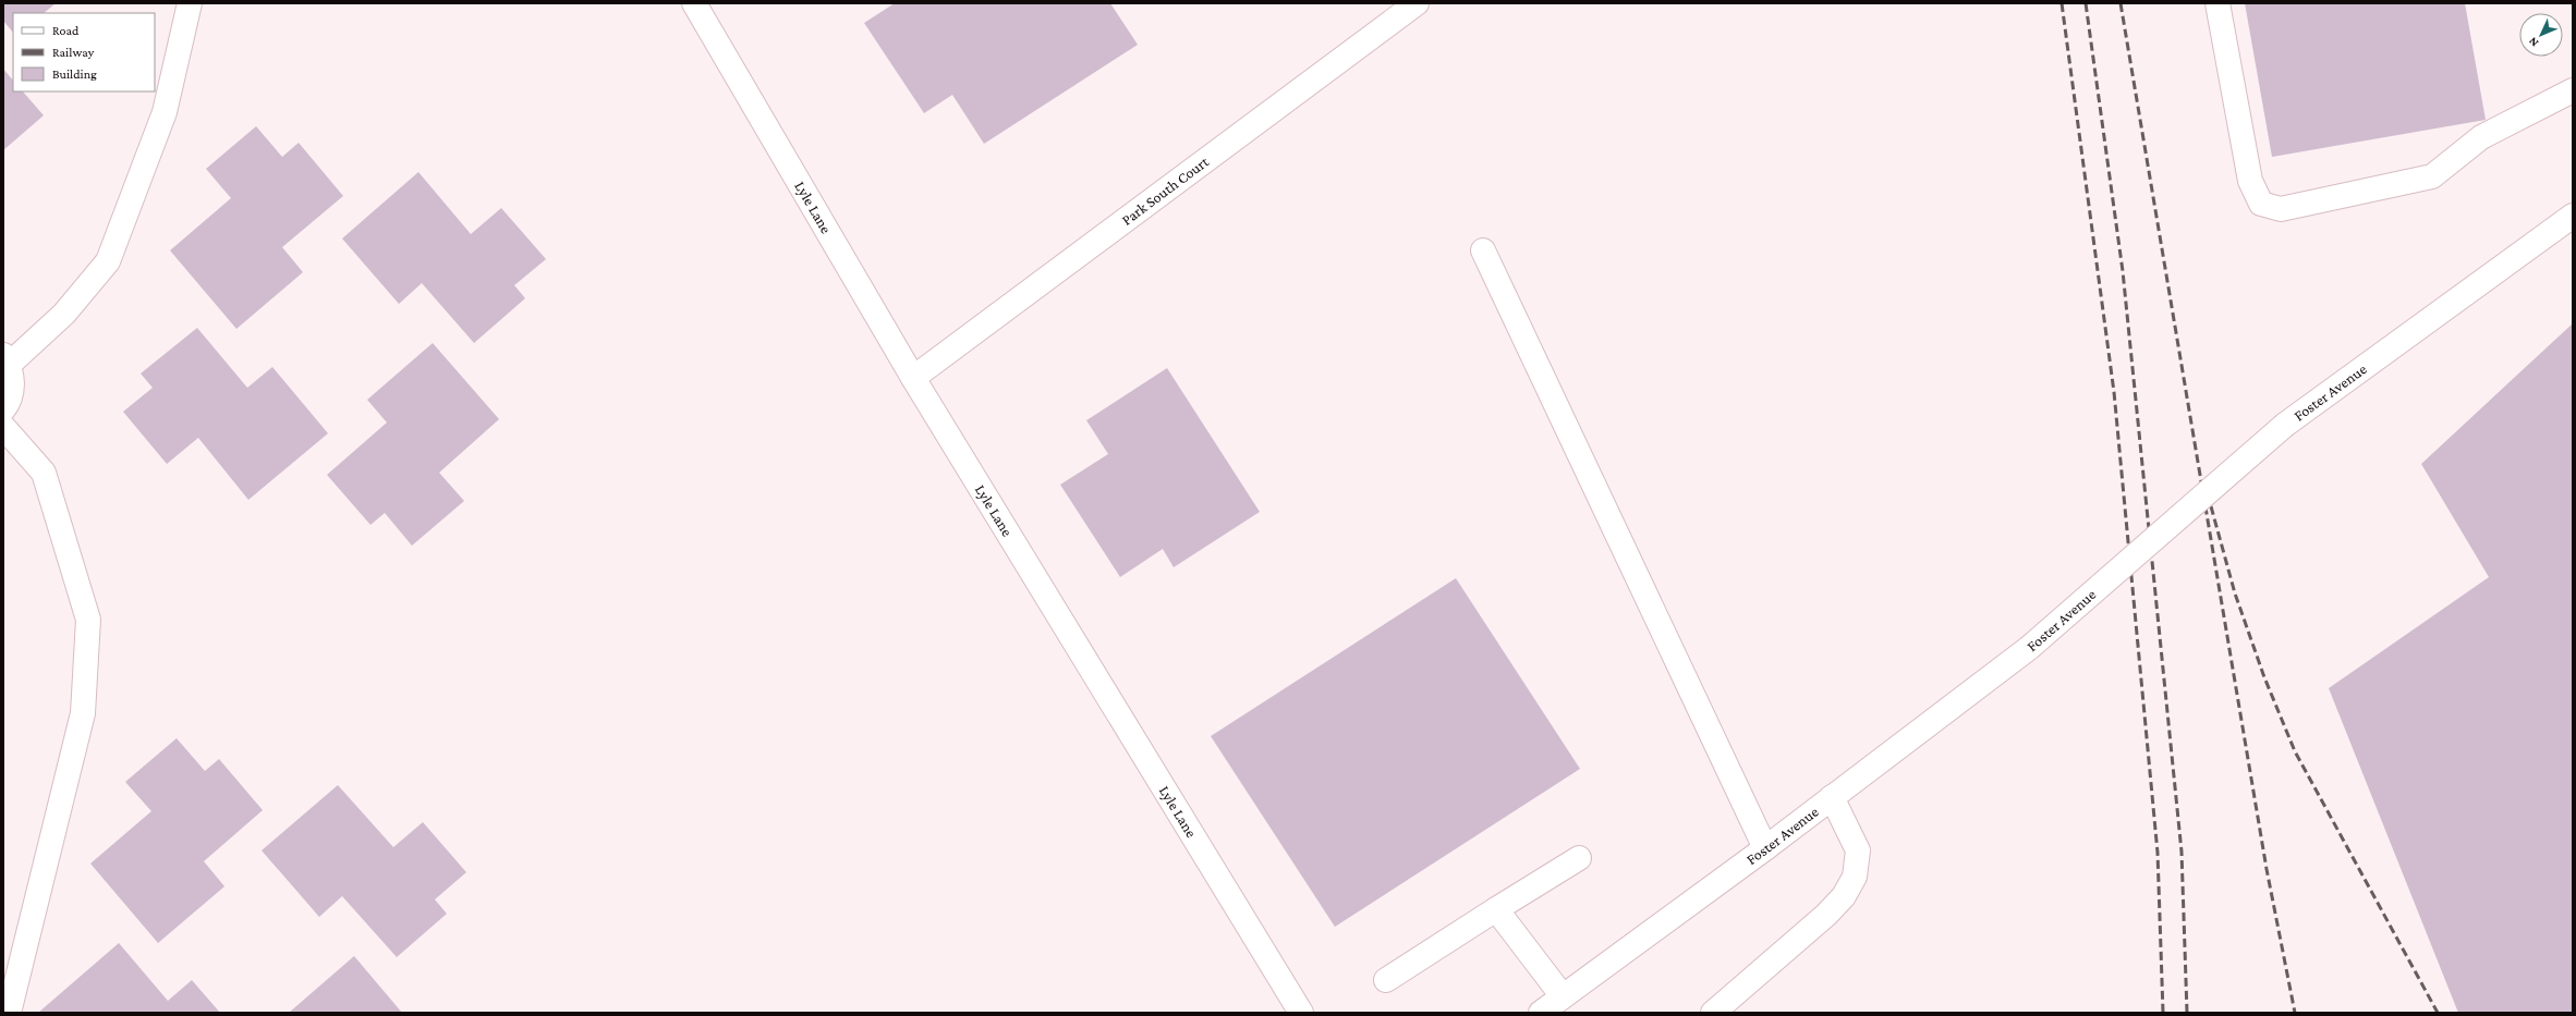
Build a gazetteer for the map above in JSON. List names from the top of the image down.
{
  "streets": {
    "street": ["Park South Court", "Lyle Lane", "Foster Avenue"]
  },
  "crossings": [
    ["Park South Court", "Lyle Lane"]
  ],
  "legend": ["Road", "Railway", "Building"],
  "north": "bottom left"
}
